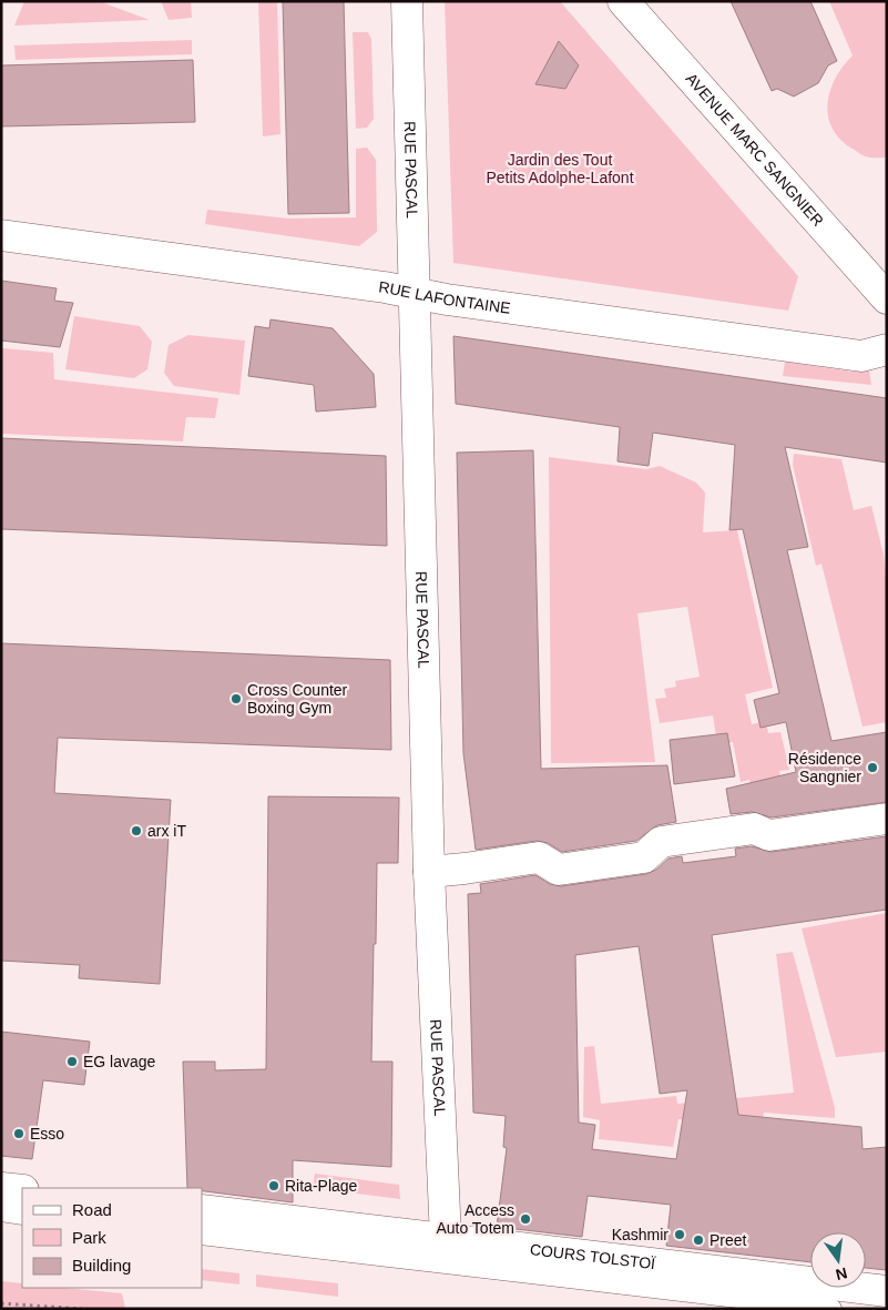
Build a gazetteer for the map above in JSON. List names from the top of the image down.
{
  "streets": {
    "street": [
      "AVENUE MARC SANGNIER",
      "RUE PASCAL",
      "RUE LAFONTAINE",
      "COURS TOLSTOÏ"
    ]
  },
  "crossings": [
    ["RUE PASCAL", "RUE LAFONTAINE"],
    ["RUE PASCAL", "COURS TOLSTOÏ"]
  ],
  "parks": ["Jardin des Tout Petits Adolphe-Lafont"],
  "places": [
    "Cross Counter Boxing Gym",
    "Résidence Sangnier",
    "arx iT",
    "EG lavage",
    "Esso",
    "Rita-Plage",
    "Access Auto Totem",
    "Kashmir",
    "Preet"
  ],
  "legend": ["Road", "Park", "Building"],
  "north": "bottom"
}
